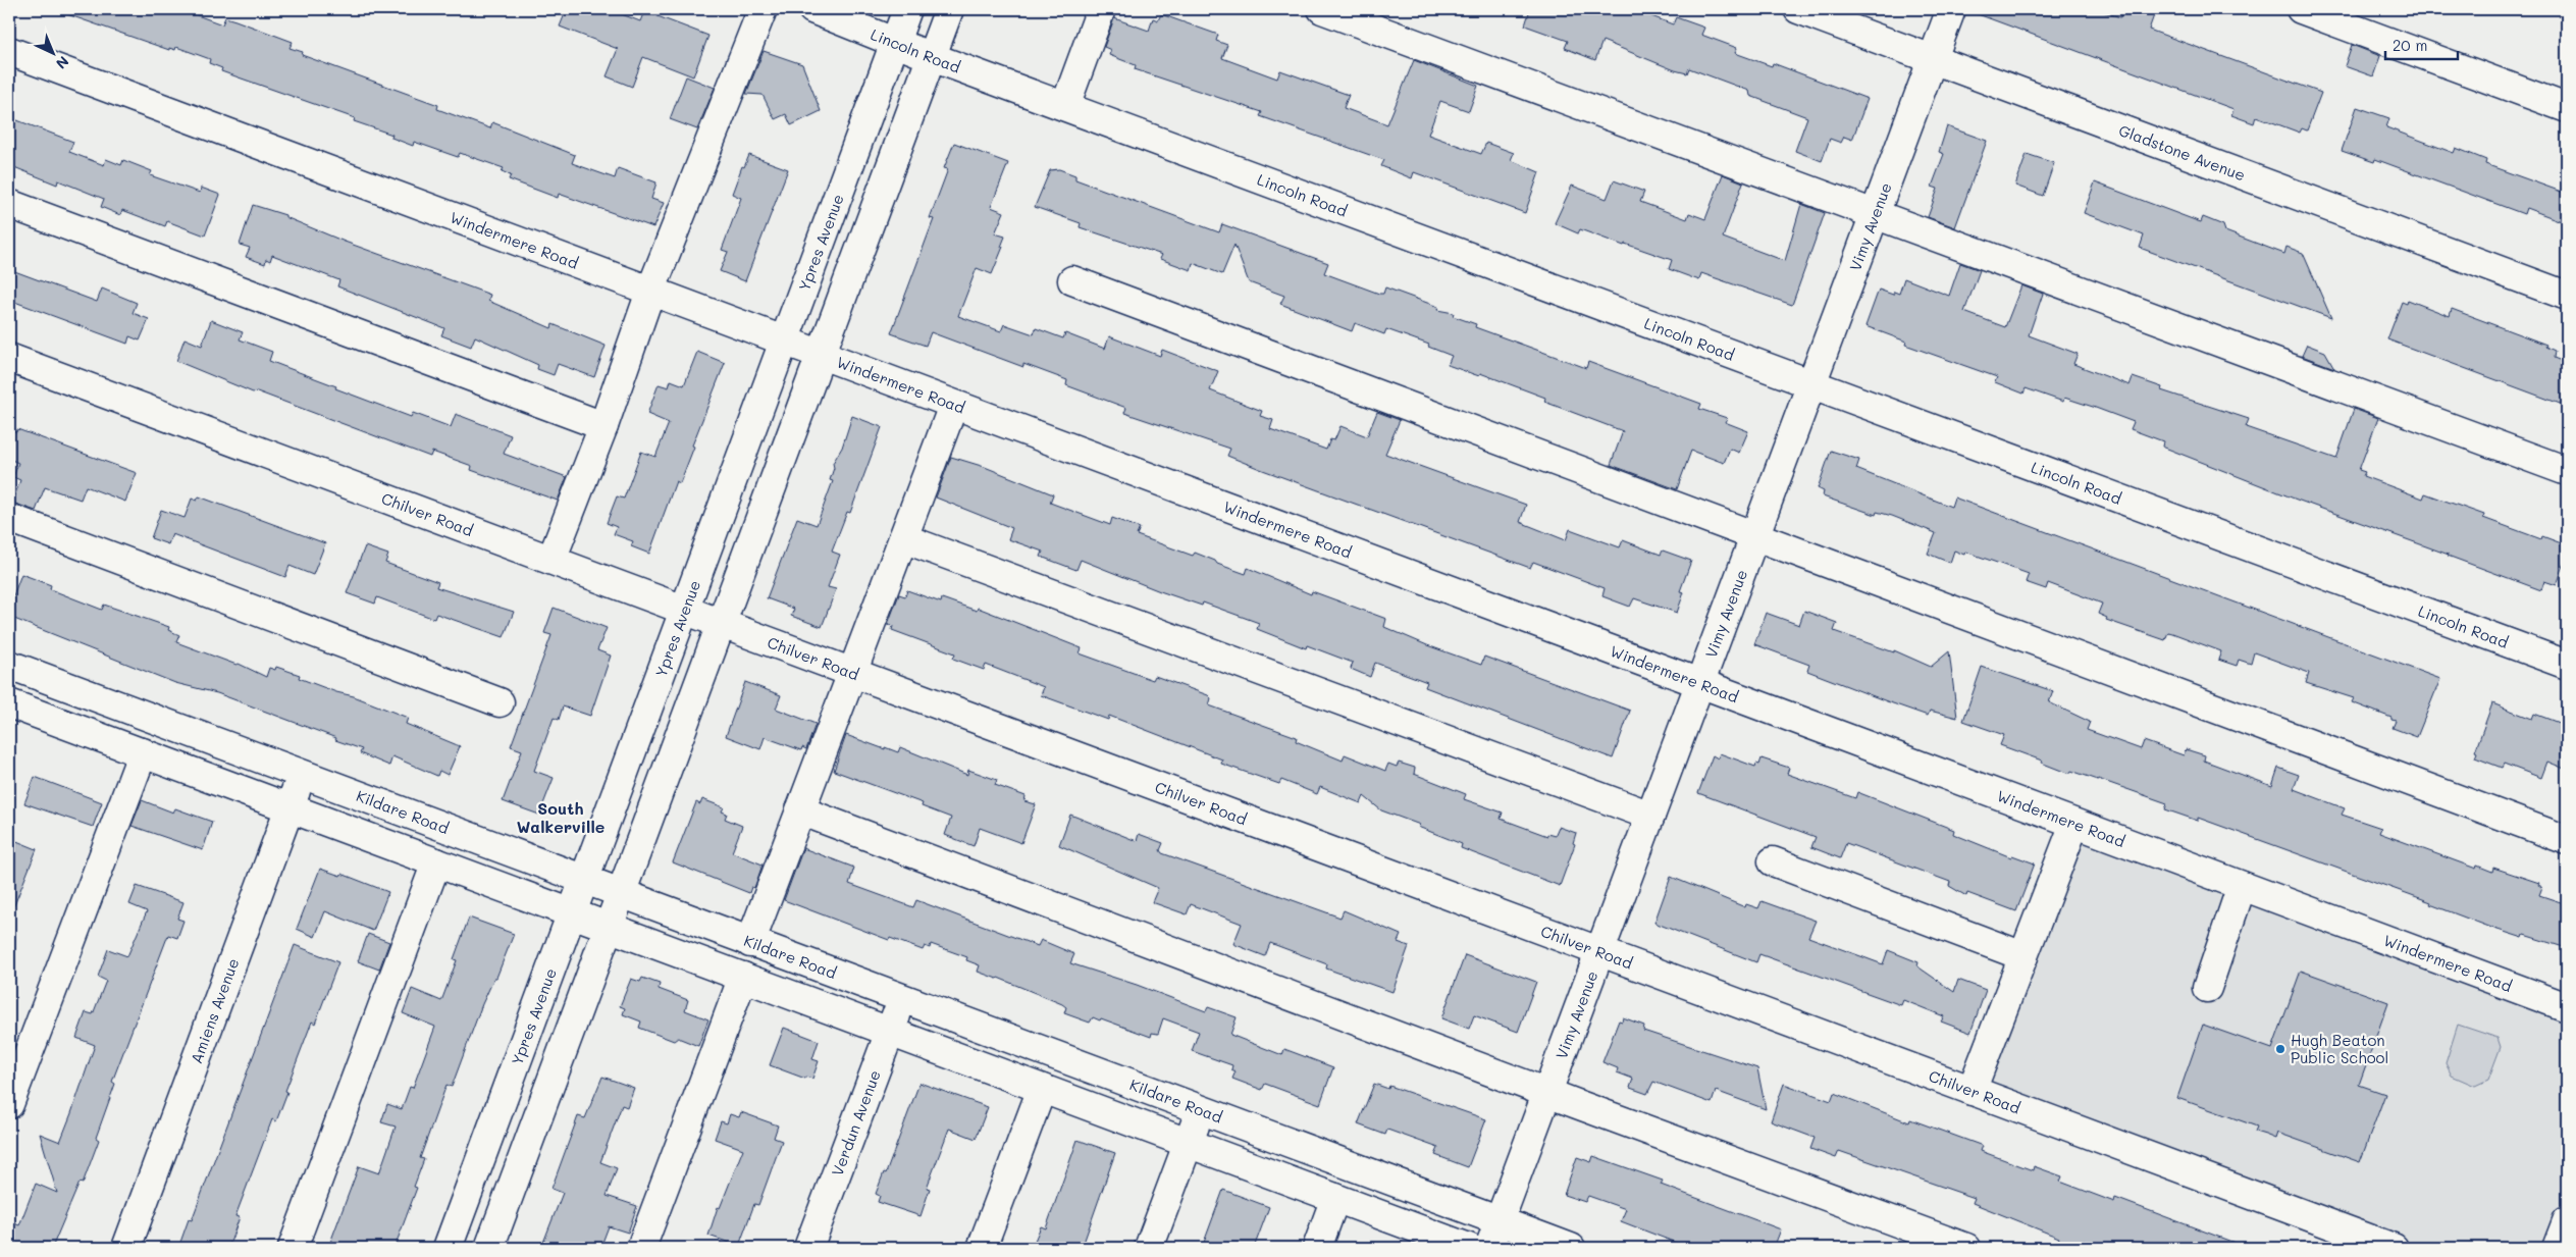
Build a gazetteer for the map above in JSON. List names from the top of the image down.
{
  "streets": {
    "street": [
      "Lincoln Road",
      "Gladstone Avenue",
      "Vimy Avenue",
      "Windermere Road",
      "Ypres Avenue",
      "Chilver Road",
      "Kildare Road",
      "Amiens Avenue",
      "Verdun Avenue"
    ]
  },
  "crossings": [
    ["Lincoln Road", "Vimy Avenue"],
    ["Lincoln Road", "Ypres Avenue"],
    ["Gladstone Avenue", "Vimy Avenue"],
    ["Vimy Avenue", "Windermere Road"],
    ["Vimy Avenue", "Chilver Road"],
    ["Vimy Avenue", "Kildare Road"],
    ["Windermere Road", "Ypres Avenue"],
    ["Ypres Avenue", "Chilver Road"],
    ["Ypres Avenue", "Kildare Road"],
    ["Kildare Road", "Amiens Avenue"],
    ["Kildare Road", "Verdun Avenue"]
  ],
  "districts": ["South Walkerville"],
  "places": ["Hugh Beaton Public School"],
  "scale_bar": "20 m",
  "north": "bottom right"
}
